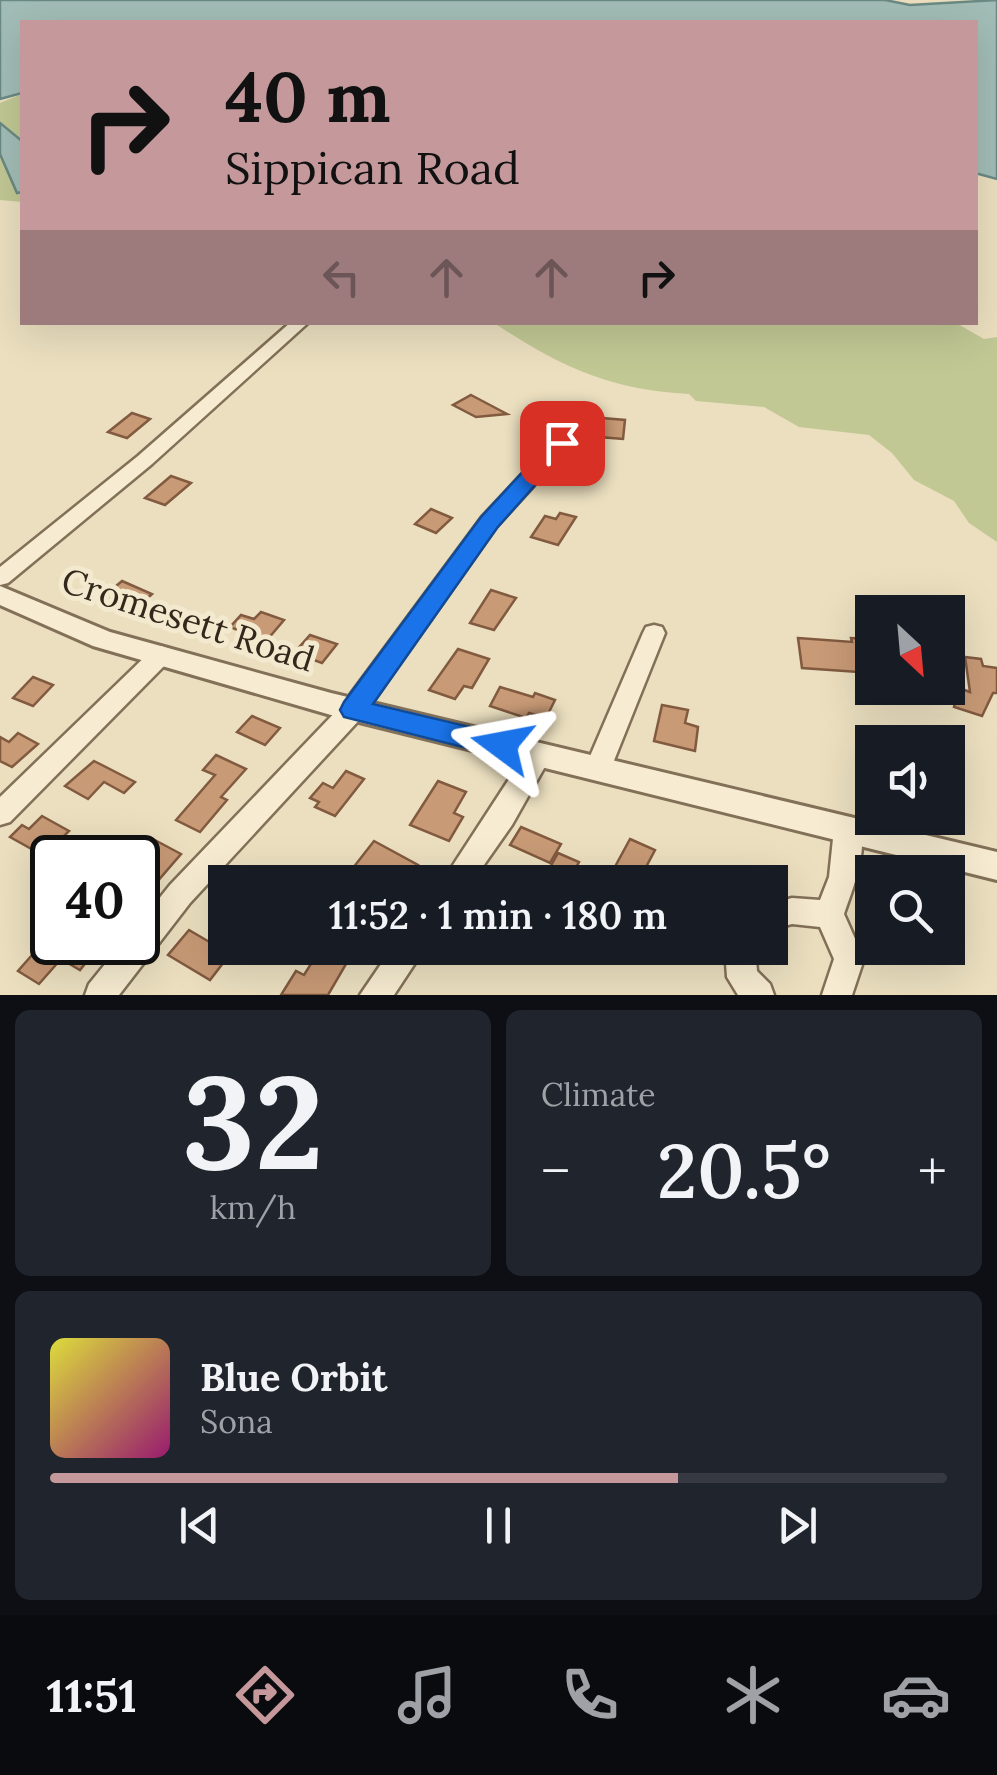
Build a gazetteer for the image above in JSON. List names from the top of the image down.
{
  "streets": {
    "street": ["Cromesett Road"]
  },
  "north": "bottom right",
  "page": {
    "turn": ["40 m", "Sippican Road"],
    "limit": "40",
    "trip": "11:52 · 1 min · 180 m",
    "tile": [
      ["32", "km/h"],
      "Climate"
    ],
    "heat": ["−", "20.5°", "+"],
    "song": ["Blue Orbit", "Sona"],
    "tabs": "11:51"
  }
}
